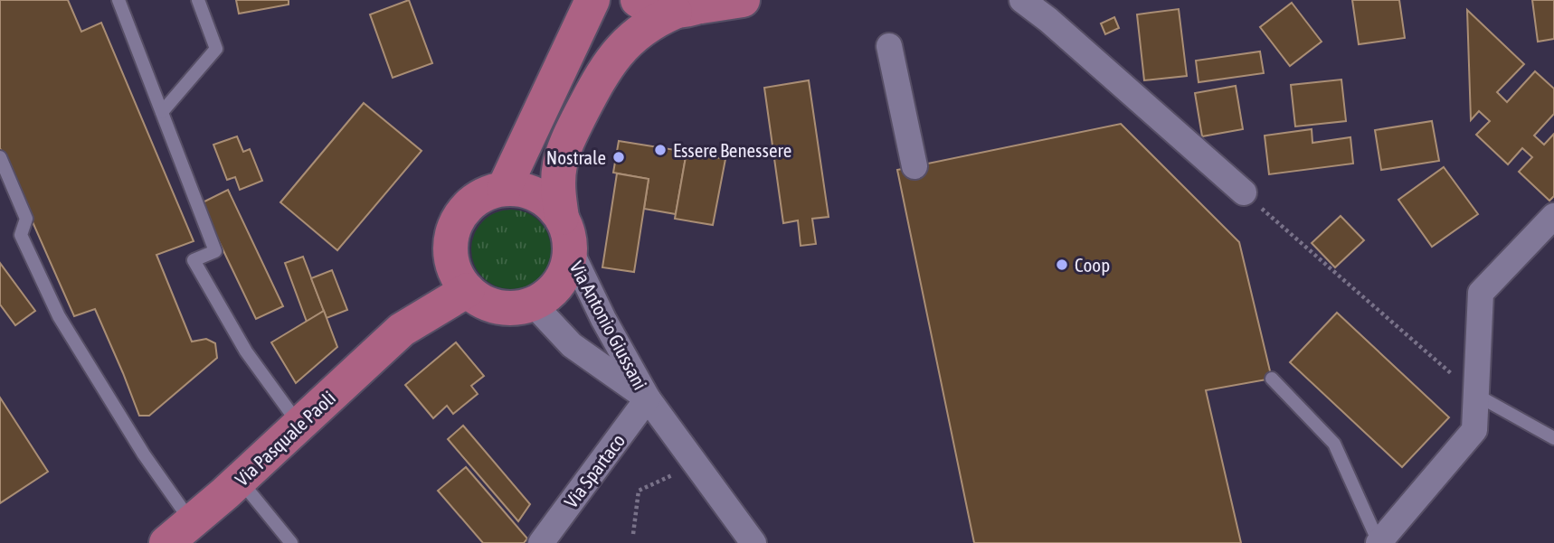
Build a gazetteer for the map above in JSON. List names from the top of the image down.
{
  "streets": {
    "main road": ["Via Pasquale Paoli"],
    "street": ["Via Antonio Giussani", "Via Spartaco"]
  },
  "crossings": [
    ["Via Antonio Giussani", "Via Pasquale Paoli"],
    ["Via Antonio Giussani", "Via Spartaco"]
  ],
  "places": ["Essere Benessere", "Nostrale", "Coop"]
}
